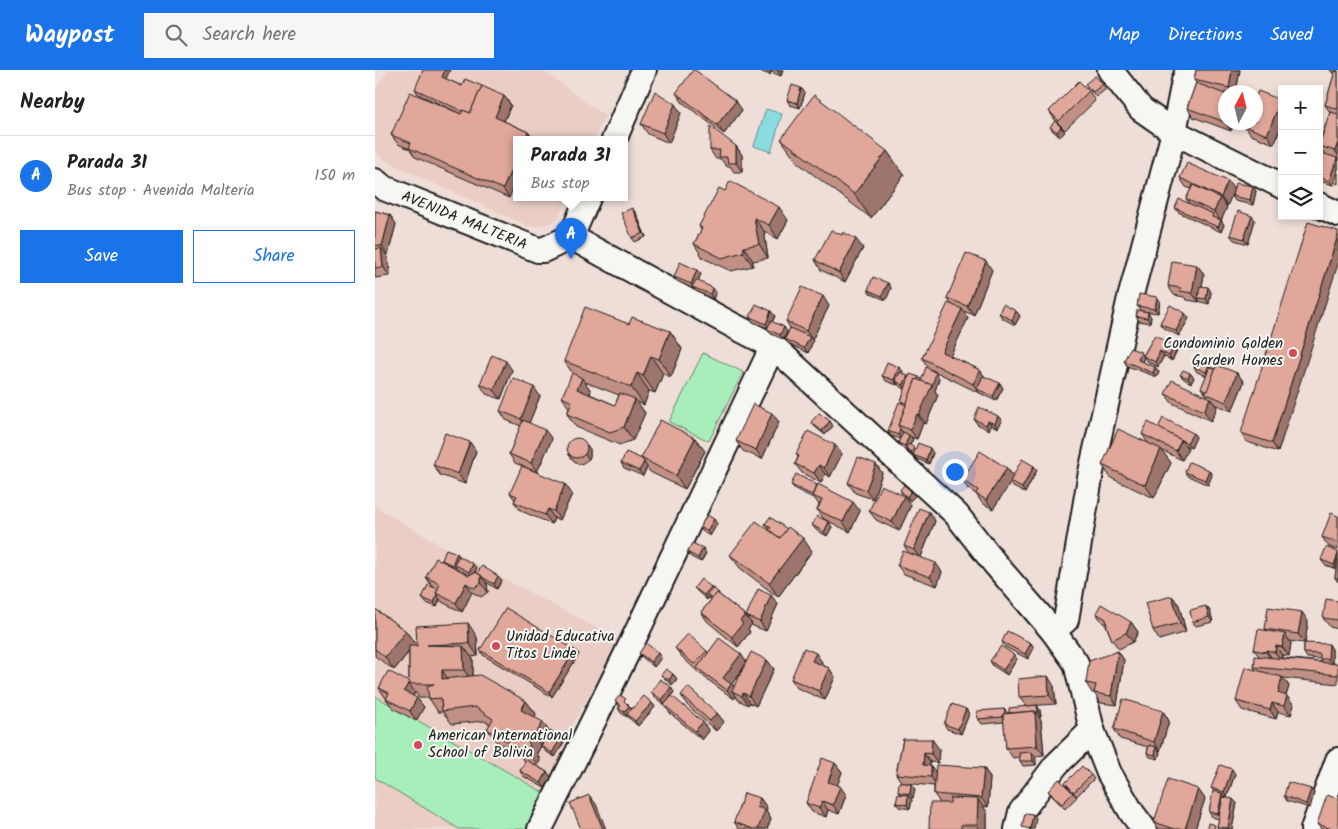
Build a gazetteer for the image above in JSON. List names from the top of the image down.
{
  "streets": {
    "street": ["AVENIDA MALTERIA"]
  },
  "places": ["Condominio Golden Garden Homes", "Unidad Educativa Titos Linde", "American International School of Bolivia"],
  "north": "top",
  "page": {
    "header": "Waypost",
    "search": "Search here",
    "nav": ["Map", "Directions", "Saved"],
    "heading": "Nearby",
    "map_buttons": ["+", "−"],
    "list": [
      {
        "mark": "A",
        "name": "Parada 31",
        "note": "Bus stop · Avenida Malteria",
        "value": "150 m"
      }
    ],
    "popup": ["Parada 31", "Bus stop"],
    "buttons": ["Save", "Share"],
    "pins": "A"
  }
}
